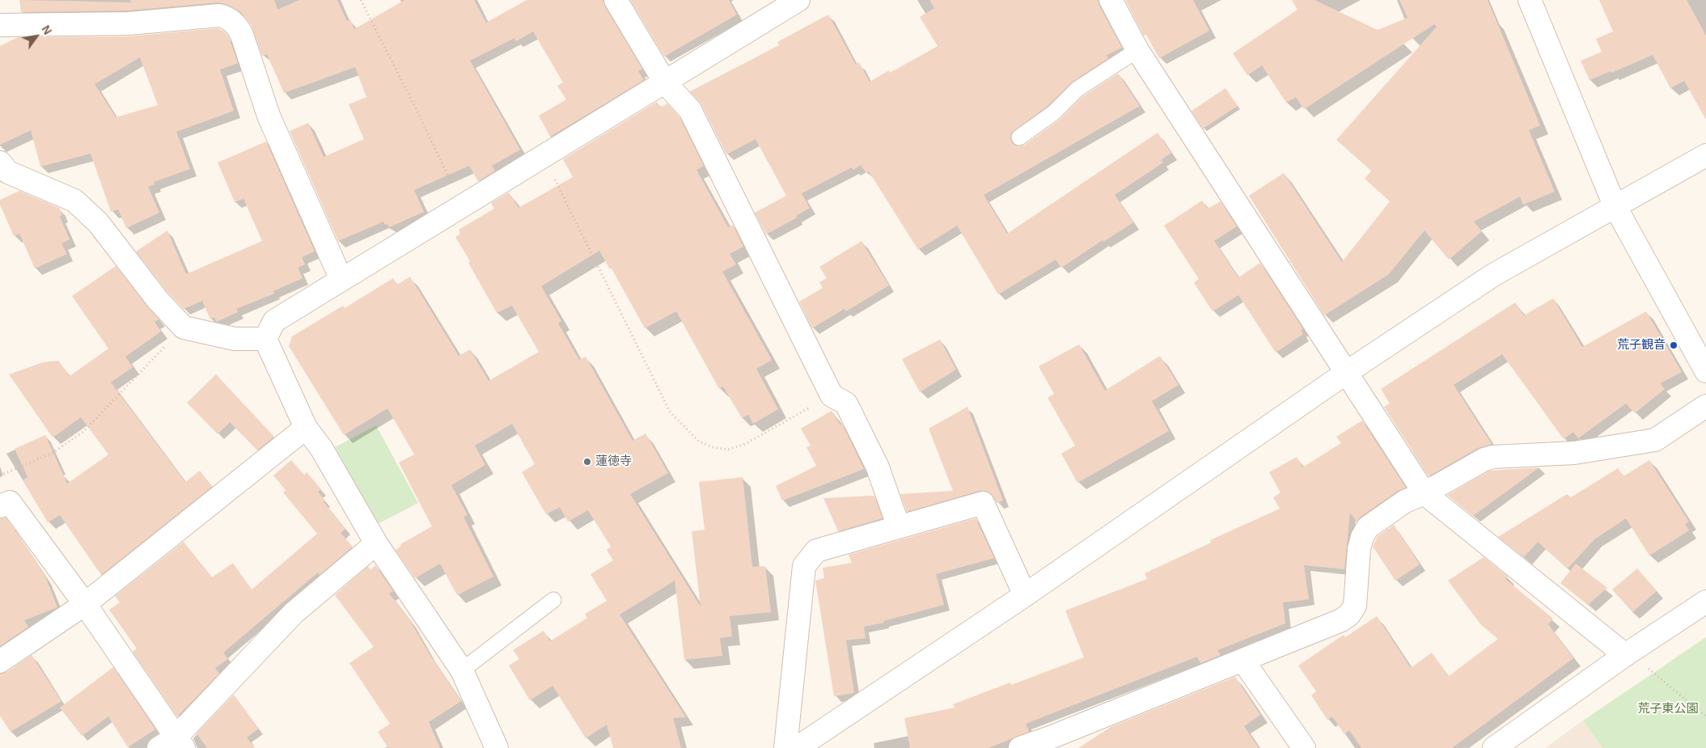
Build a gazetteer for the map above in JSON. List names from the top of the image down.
{
  "parks": ["荒子東公園"],
  "places": ["荒子観音", "蓮徳寺"],
  "north": "top right"
}
